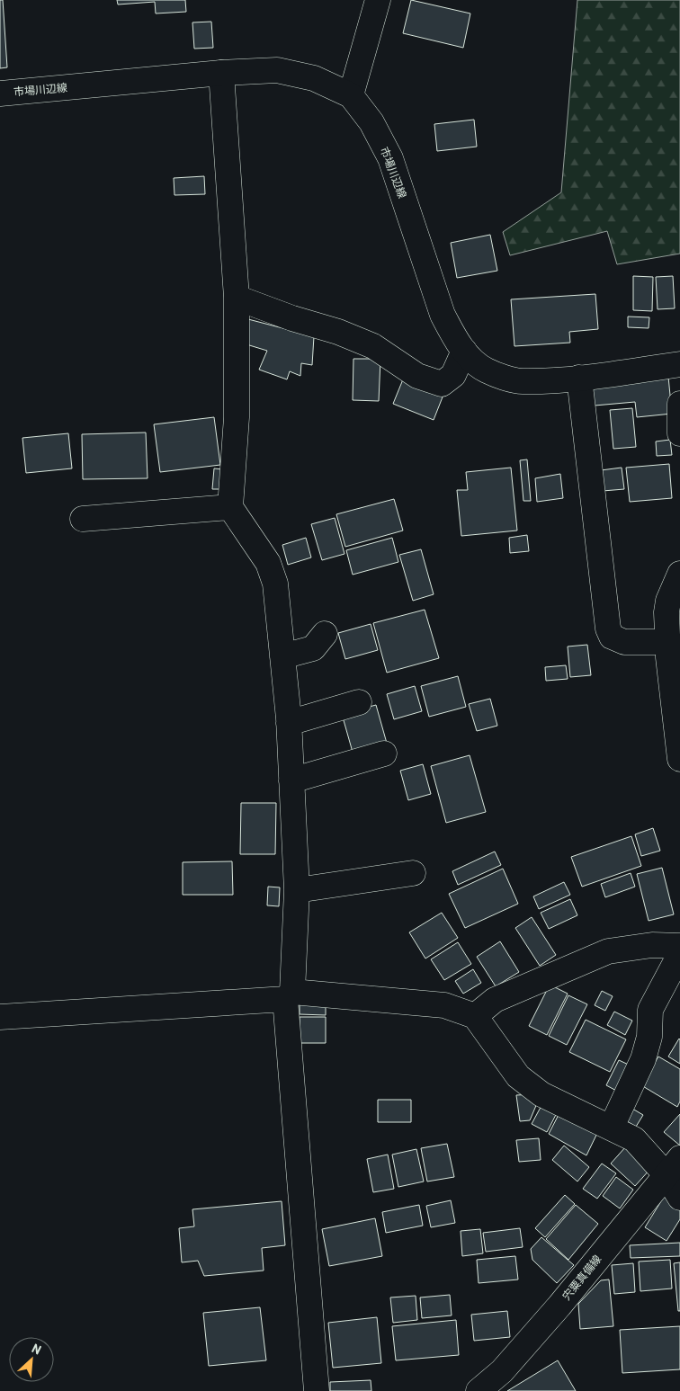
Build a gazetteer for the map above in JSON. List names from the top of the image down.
{
  "streets": {
    "street": ["市場川辺線", "宍粟真備線"]
  },
  "north": "top right"
}
